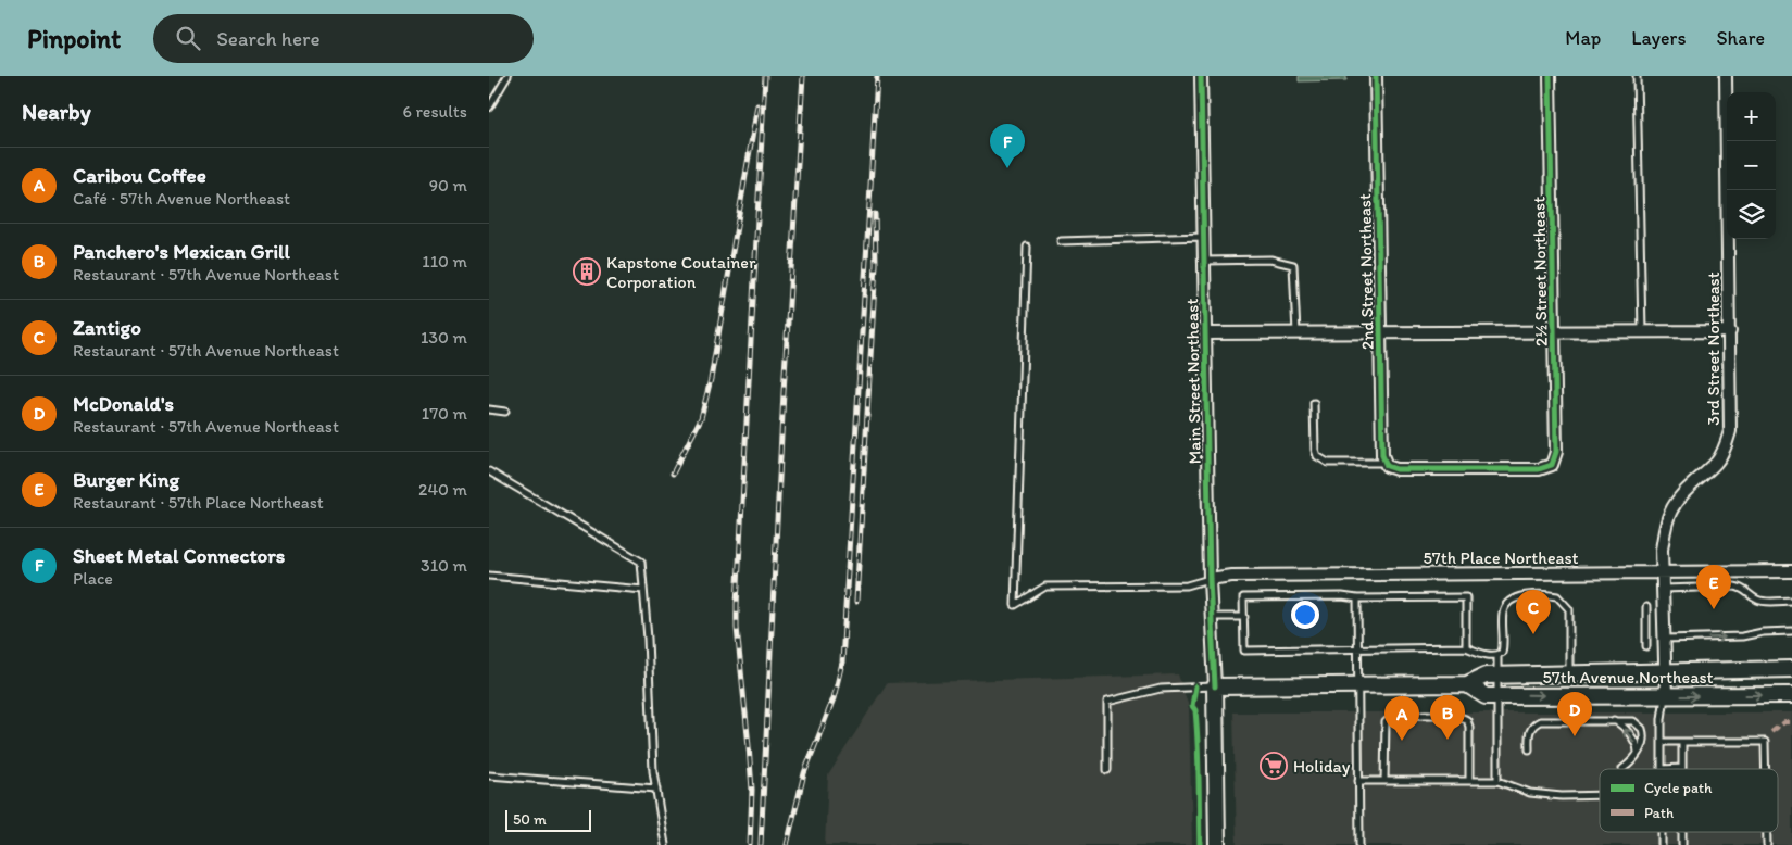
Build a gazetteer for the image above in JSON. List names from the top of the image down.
{
  "streets": {
    "street": [
      "2nd Street Northeast",
      "2½ Street Northeast",
      "3rd Street Northeast",
      "Main Street Northeast",
      "57th Place Northeast",
      "57th Avenue Northeast"
    ]
  },
  "crossings": [
    ["2nd Street Northeast", "2½ Street Northeast"],
    ["3rd Street Northeast", "57th Place Northeast"],
    ["3rd Street Northeast", "57th Avenue Northeast"],
    ["Main Street Northeast", "57th Place Northeast"],
    ["Main Street Northeast", "57th Avenue Northeast"]
  ],
  "places": {
    "building": ["Kapstone Coutainer Corporation"],
    "supermarket": ["Holiday"]
  },
  "legend": ["Cycle path", "Path"],
  "scale_bar": "50 m",
  "page": {
    "header": "Pinpoint",
    "search": "Search here",
    "nav": ["Map", "Layers", "Share"],
    "heading": ["Nearby", "6 results"],
    "map_buttons": ["+", "−"],
    "pins": [
      "F",
      "E",
      "C",
      "D",
      "B",
      "A"
    ],
    "list": [
      {
        "mark": "A",
        "name": "Caribou Coffee",
        "note": "Café · 57th Avenue Northeast",
        "value": "90 m"
      },
      {
        "mark": "B",
        "name": "Panchero's Mexican Grill",
        "note": "Restaurant · 57th Avenue Northeast",
        "value": "110 m"
      },
      {
        "mark": "C",
        "name": "Zantigo",
        "note": "Restaurant · 57th Avenue Northeast",
        "value": "130 m"
      },
      {
        "mark": "D",
        "name": "McDonald's",
        "note": "Restaurant · 57th Avenue Northeast",
        "value": "170 m"
      },
      {
        "mark": "E",
        "name": "Burger King",
        "note": "Restaurant · 57th Place Northeast",
        "value": "240 m"
      },
      {
        "mark": "F",
        "name": "Sheet Metal Connectors",
        "note": "Place",
        "value": "310 m"
      }
    ],
    "scale": "50 m"
  }
}
